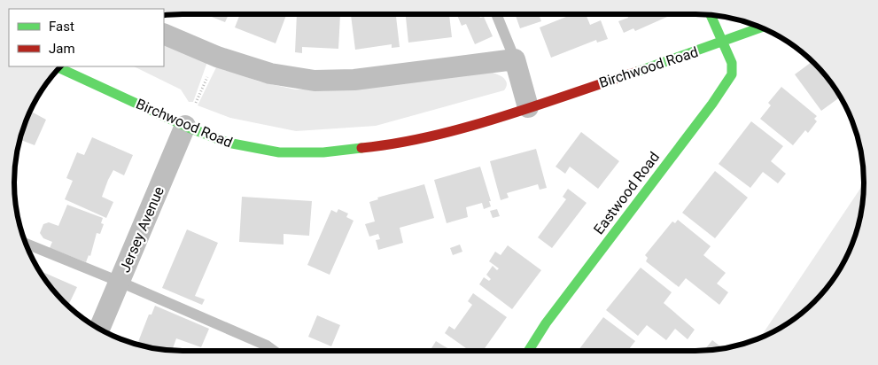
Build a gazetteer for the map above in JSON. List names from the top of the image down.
{
  "streets": {
    "street": ["Birchwood Road", "Eastwood Road", "Jersey Avenue"]
  },
  "crossings": [
    ["Birchwood Road", "Eastwood Road"],
    ["Birchwood Road", "Jersey Avenue"]
  ],
  "legend": ["Fast", "Jam"]
}
